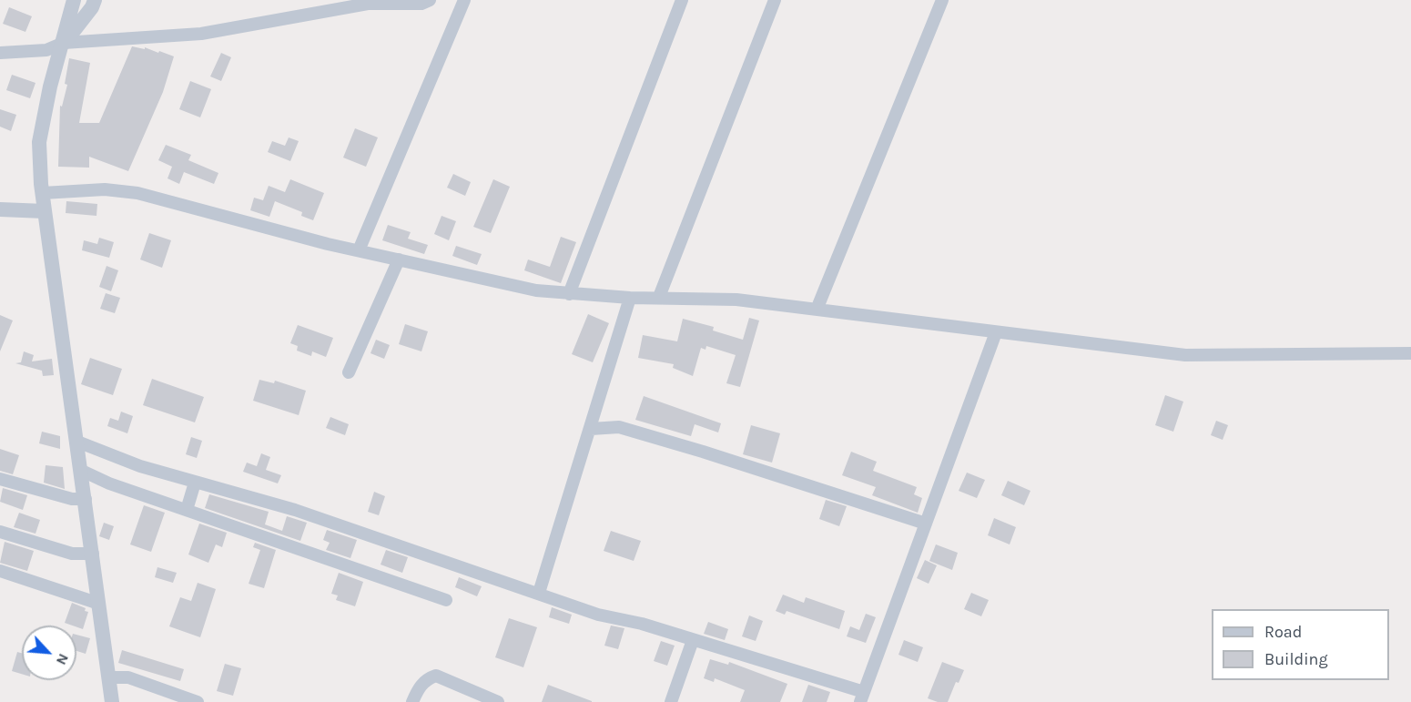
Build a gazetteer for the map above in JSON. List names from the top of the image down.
{
  "legend": ["Road", "Building"],
  "north": "bottom right"
}
